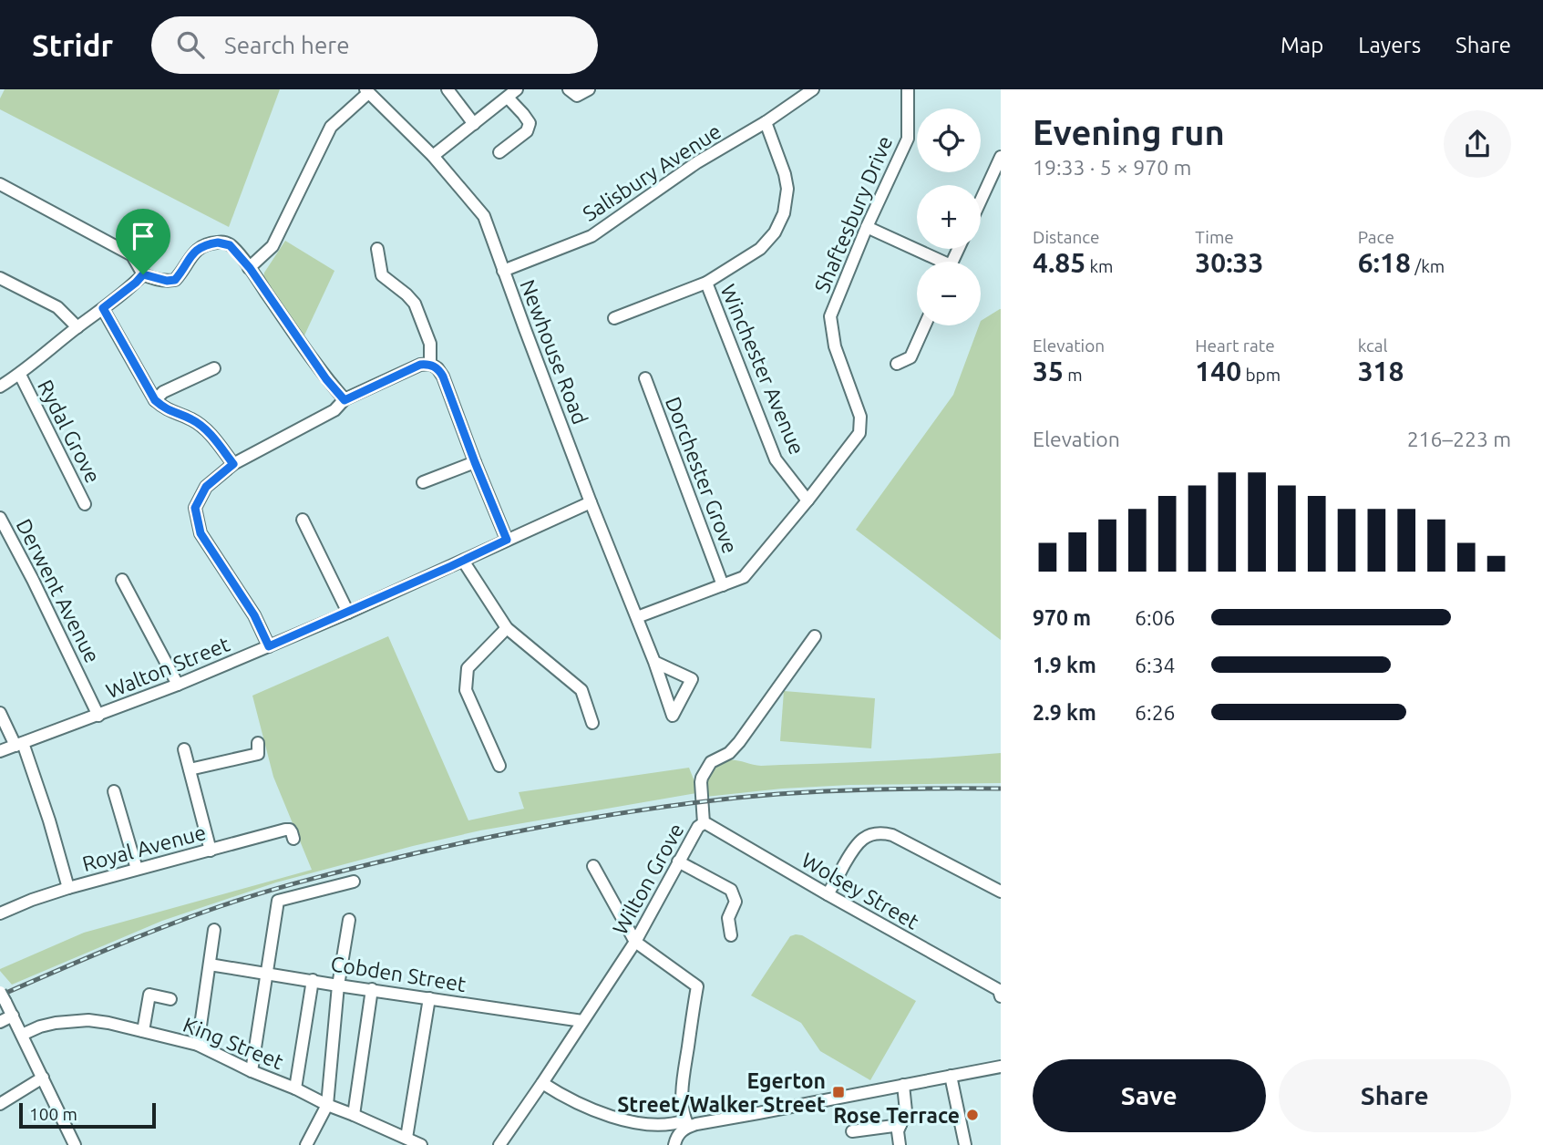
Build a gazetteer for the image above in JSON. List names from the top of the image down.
{
  "streets": {
    "street": [
      "Salisbury Avenue",
      "Shaftesbury Drive",
      "Newhouse Road",
      "Winchester Avenue",
      "Rydal Grove",
      "Dorchester Grove",
      "Derwent Avenue",
      "Walton Street",
      "Royal Avenue",
      "Wilton Grove",
      "Wolsey Street",
      "Cobden Street",
      "King Street"
    ]
  },
  "crossings": [
    ["Salisbury Avenue", "Newhouse Road"],
    ["Shaftesbury Drive", "Newhouse Road"],
    ["Shaftesbury Drive", "Winchester Avenue"],
    ["Shaftesbury Drive", "Dorchester Grove"],
    ["Newhouse Road", "Walton Street"],
    ["Derwent Avenue", "Walton Street"],
    ["Wilton Grove", "Wolsey Street"],
    ["Wilton Grove", "Cobden Street"]
  ],
  "places": {
    "transit": ["Egerton Street/Walker Street"],
    "other": ["Rose Terrace"]
  },
  "scale_bar": "100 m",
  "page": {
    "header": "Stridr",
    "search": "Search here",
    "nav": ["Map", "Layers", "Share"],
    "heading": ["Evening run", "19:33 · 5 × 970 m"],
    "map_buttons": ["+", "−"],
    "stats": [
      ["Distance", "4.85 km"],
      ["Time", "30:33"],
      ["Pace", "6:18 /km"],
      ["Elevation", "35 m"],
      ["Heart rate", "140 bpm"],
      ["kcal", "318"]
    ],
    "chart": ["Elevation", "216–223 m"],
    "list": [
      {
        "name": "970 m",
        "note": "6:06"
      },
      {
        "name": "1.9 km",
        "note": "6:34"
      },
      {
        "name": "2.9 km",
        "note": "6:26"
      }
    ],
    "buttons": ["Save", "Share"],
    "scale": "100 m"
  }
}
